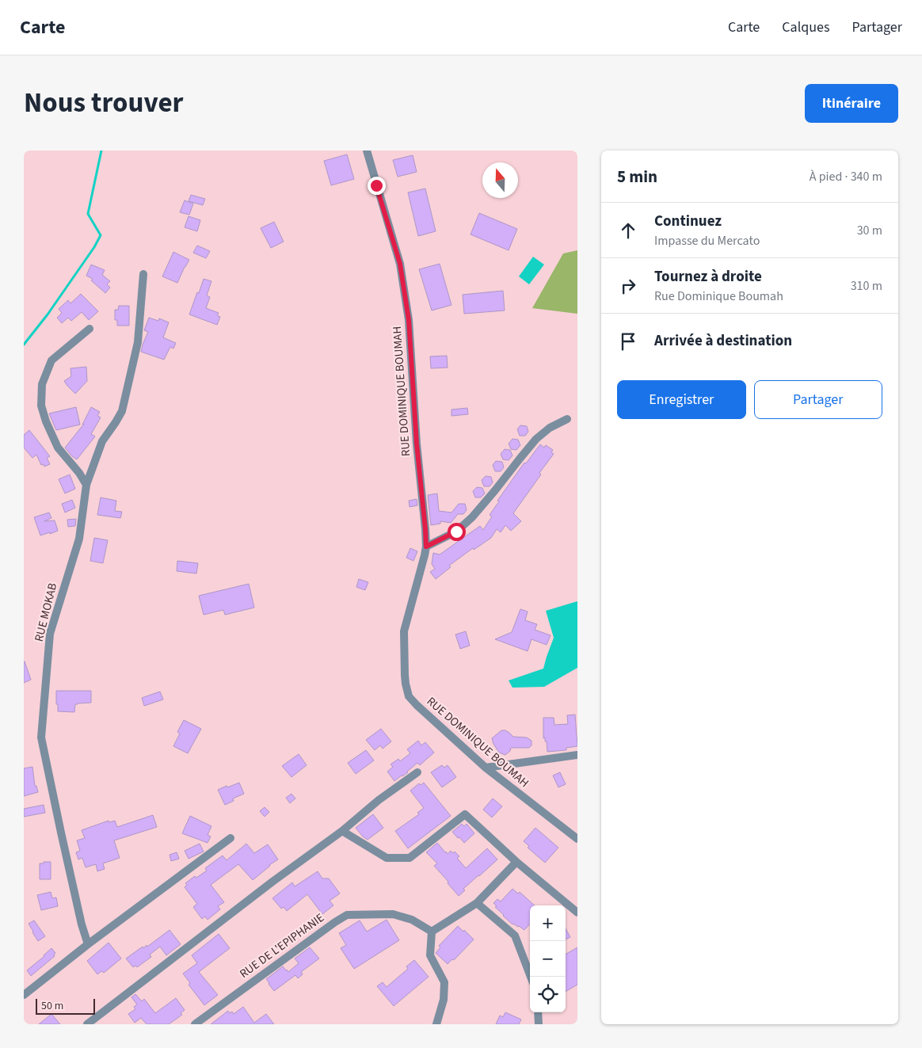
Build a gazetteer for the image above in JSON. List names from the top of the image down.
{
  "streets": {
    "street": ["RUE DOMINIQUE BOUMAH", "RUE MOKAB", "RUE DE L'EPIPHANIE"]
  },
  "scale_bar": "50 m",
  "north": "top",
  "page": {
    "header": "Carte",
    "nav": ["Carte", "Calques", "Partager"],
    "title": "Nous trouver",
    "buttons": [
      "Itinéraire",
      ["Enregistrer", "Partager"]
    ],
    "heading": ["5 min", "À pied · 340 m"],
    "list": [
      ["Continuez", "Impasse du Mercato", "30 m"],
      ["Tournez à droite", "Rue Dominique Boumah", "310 m"],
      "Arrivée à destination"
    ],
    "map_buttons": ["+", "−"],
    "scale": "50 m"
  }
}
